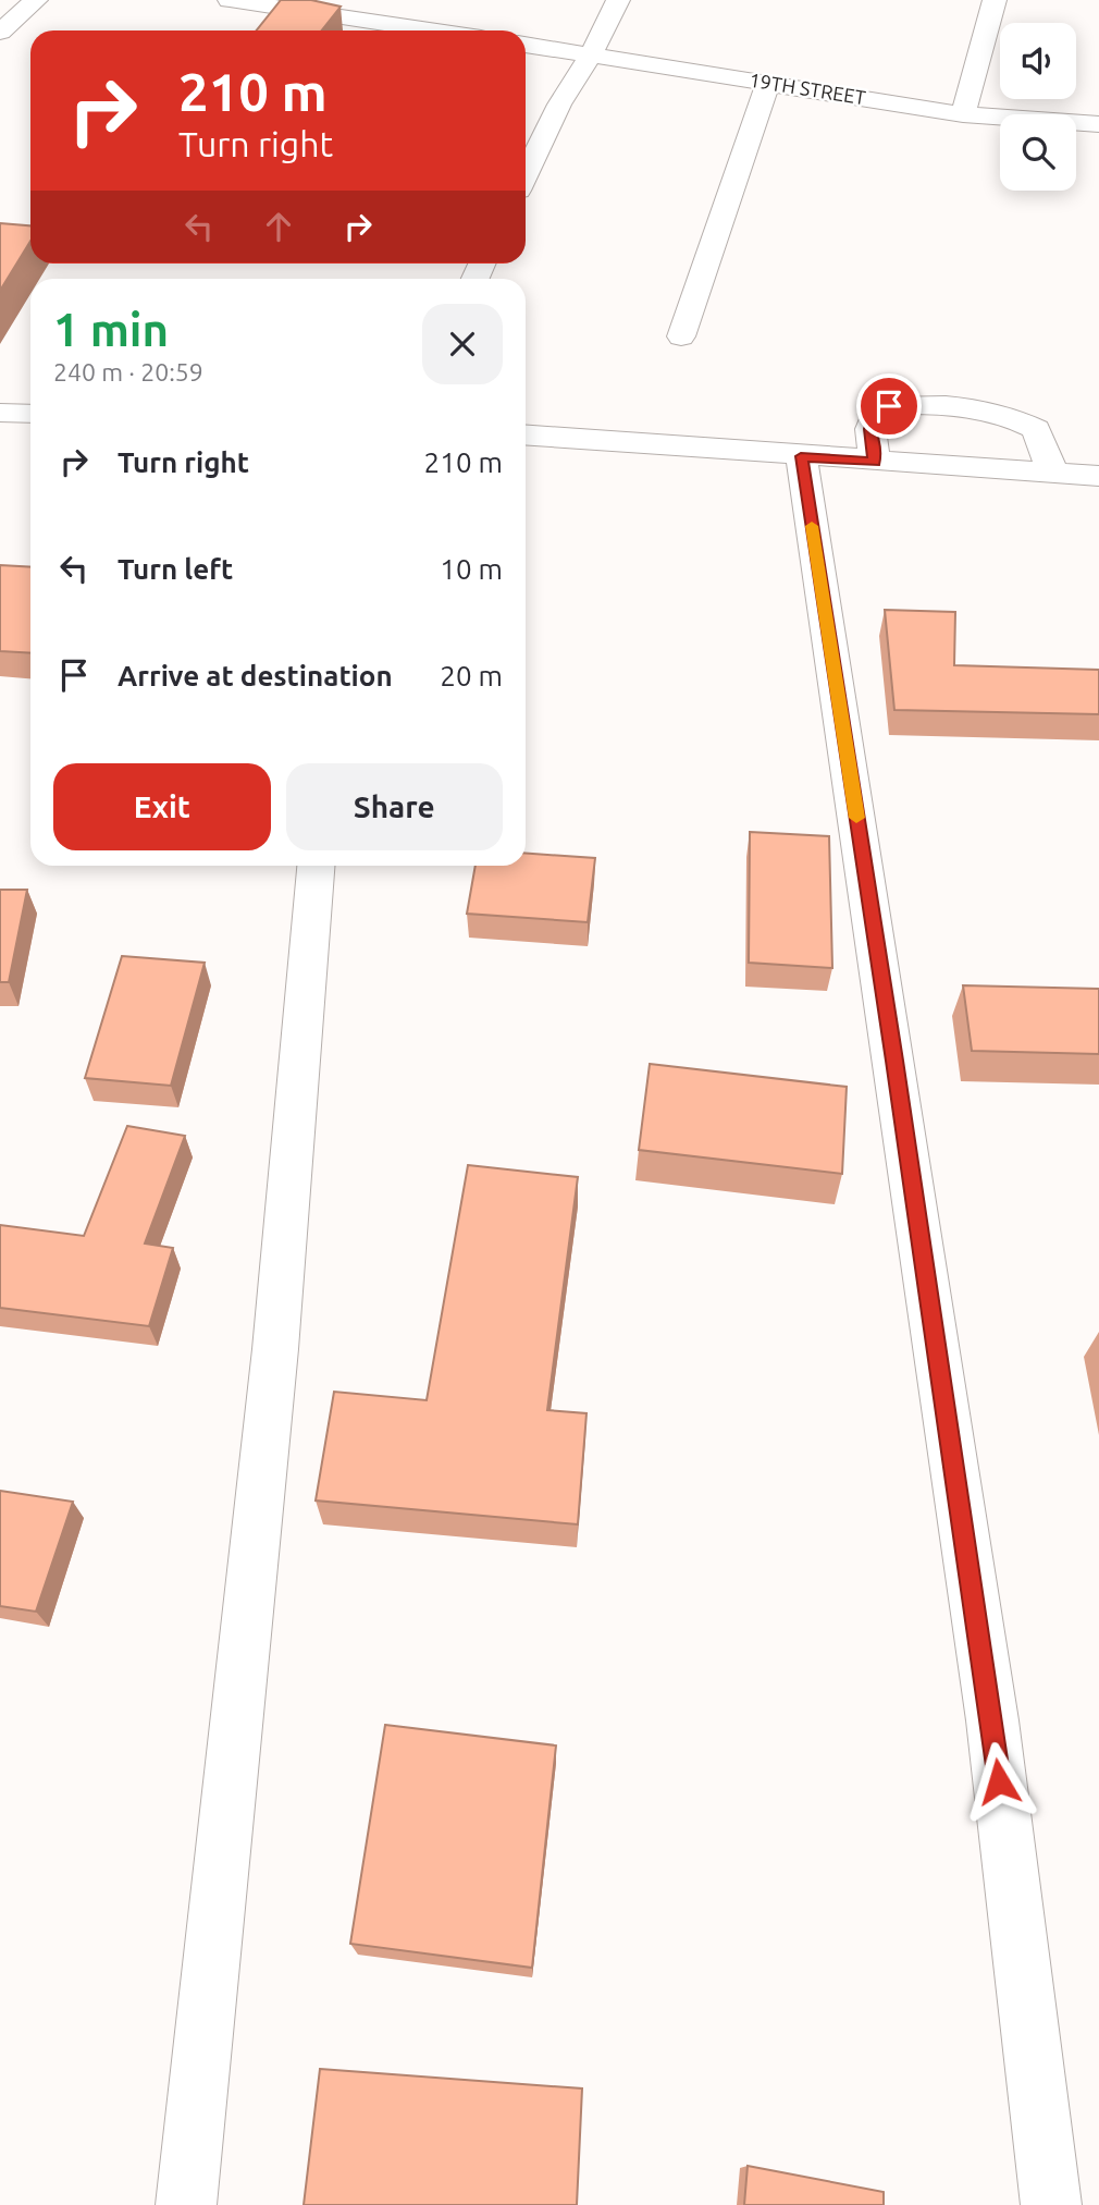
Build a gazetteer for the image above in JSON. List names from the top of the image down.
{
  "streets": {
    "street": ["19TH STREET"]
  },
  "page": {
    "turn": ["210 m", "Turn right"],
    "heading": ["1 min", "240 m · 20:59"],
    "list": [
      {
        "name": "Turn right",
        "value": "210 m"
      },
      {
        "name": "Turn left",
        "value": "10 m"
      },
      {
        "name": "Arrive at destination",
        "value": "20 m"
      }
    ],
    "buttons": ["Exit", "Share"]
  }
}
